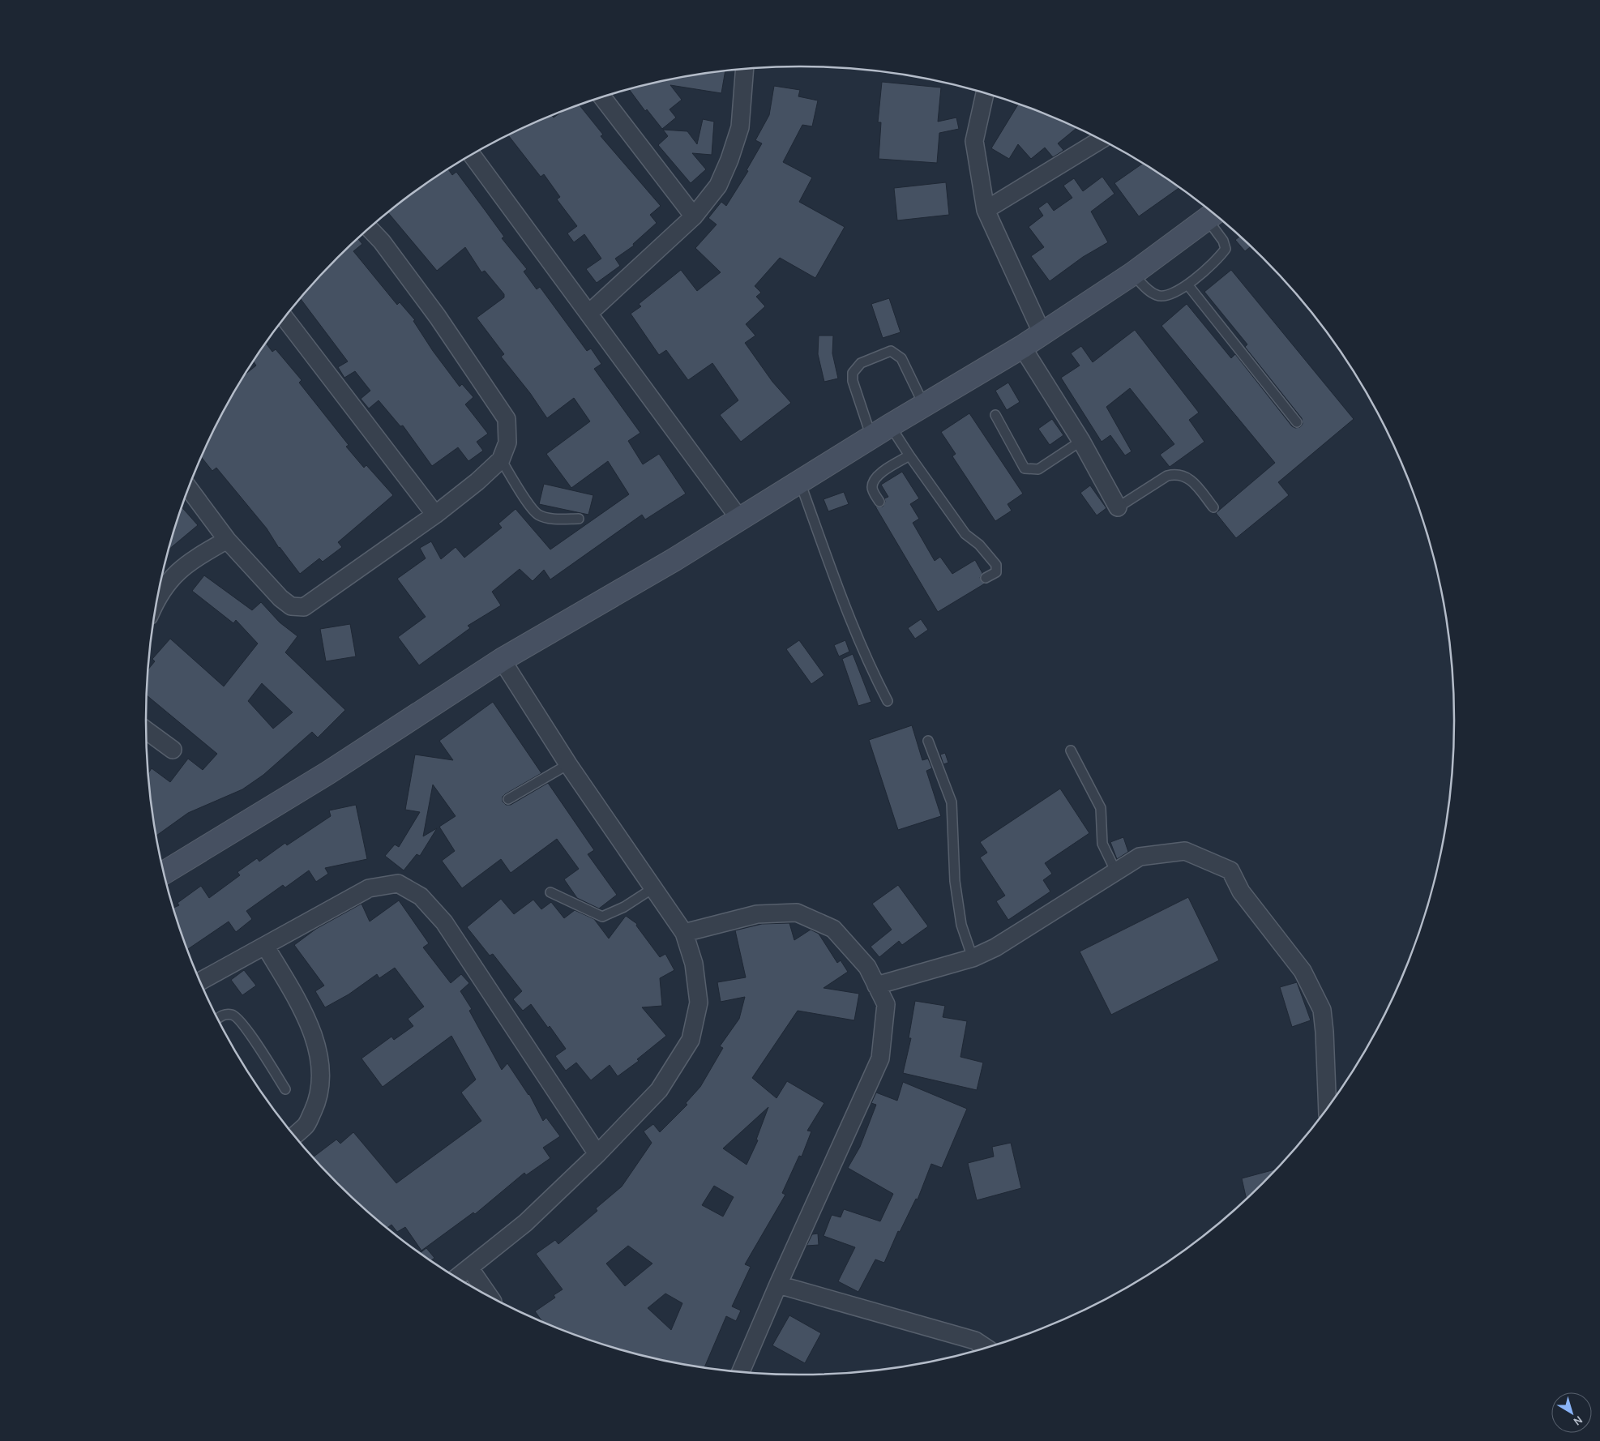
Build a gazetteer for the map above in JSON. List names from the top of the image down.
{
  "north": "bottom right"
}
